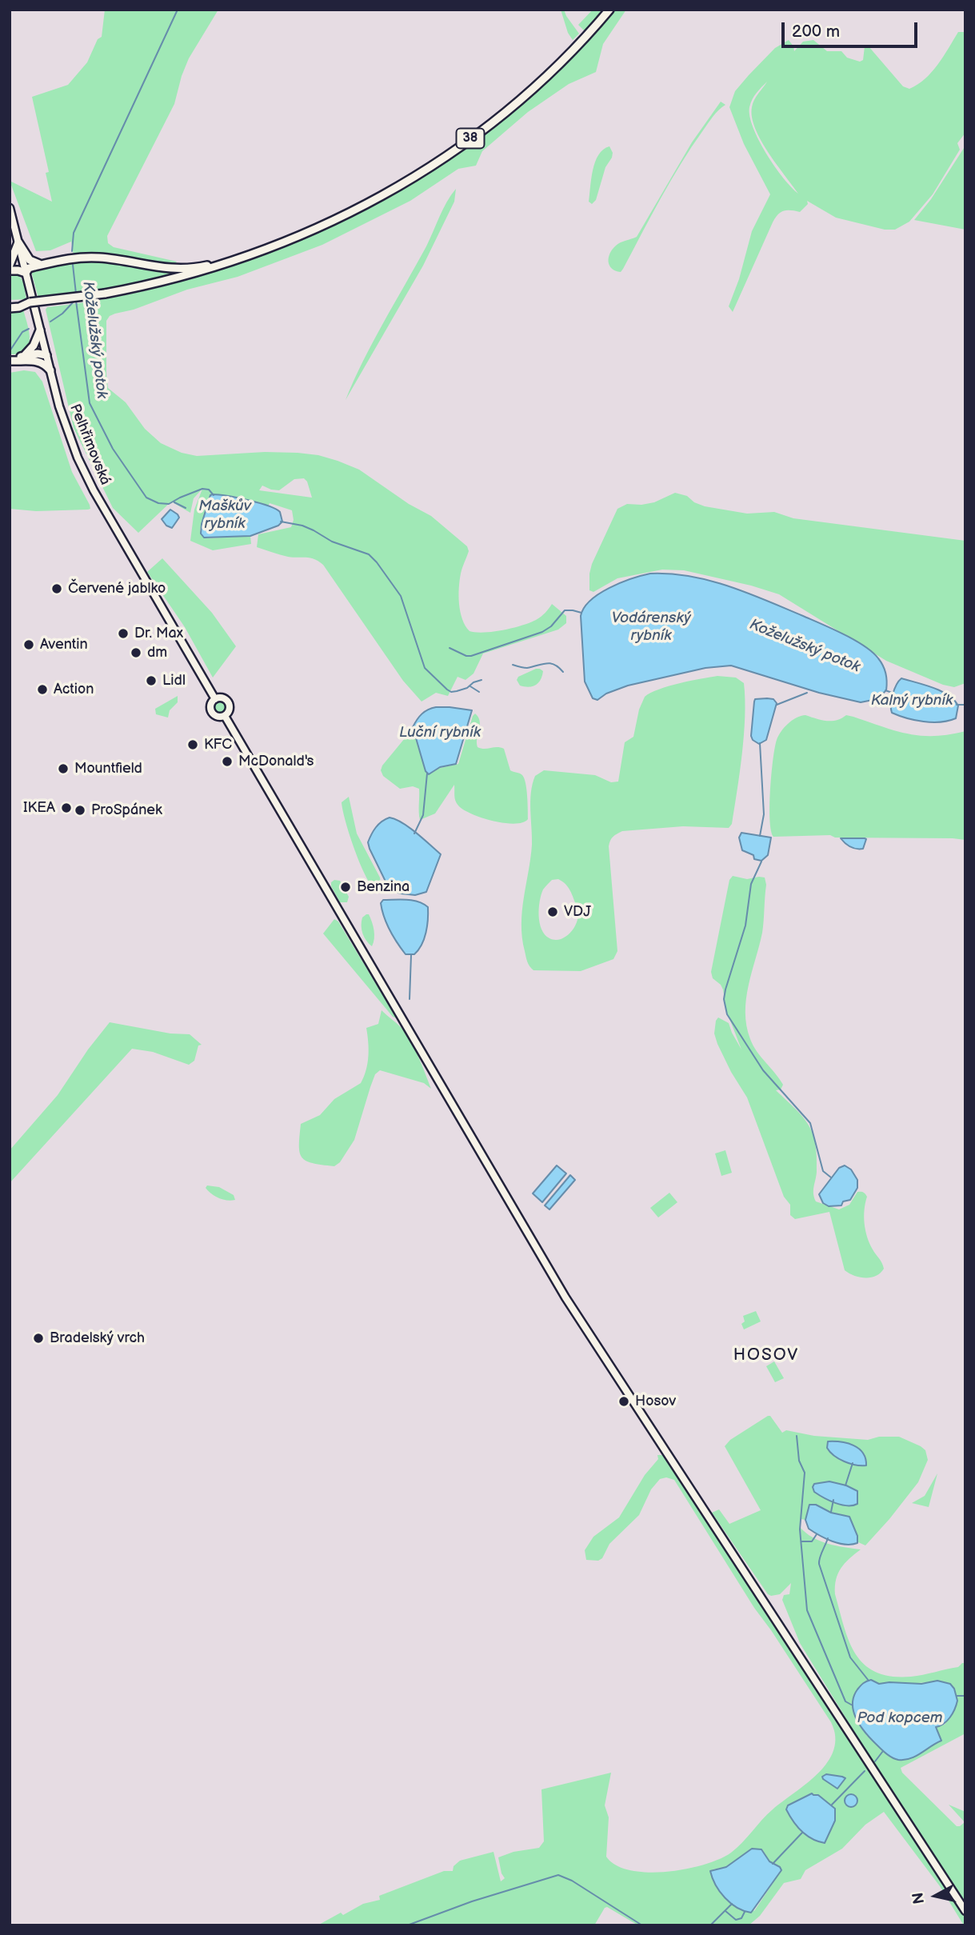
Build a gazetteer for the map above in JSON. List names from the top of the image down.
{
  "streets": {
    "main road": ["38", "Pelhřimovská"]
  },
  "districts": ["HOSOV"],
  "water": [
    "Koželužský potok",
    "Maškův rybník",
    "Vodárenský rybník",
    "Kalný rybník",
    "Luční rybník",
    "Pod kopcem"
  ],
  "places": [
    "Červené jablko",
    "Dr. Max",
    "Aventin",
    "dm",
    "Lidl",
    "Action",
    "KFC",
    "McDonald's",
    "Mountfield",
    "IKEA",
    "ProSpánek",
    "Benzina",
    "VDJ",
    "Bradelský vrch",
    "Hosov"
  ],
  "scale_bar": "200 m",
  "north": "left"
}
